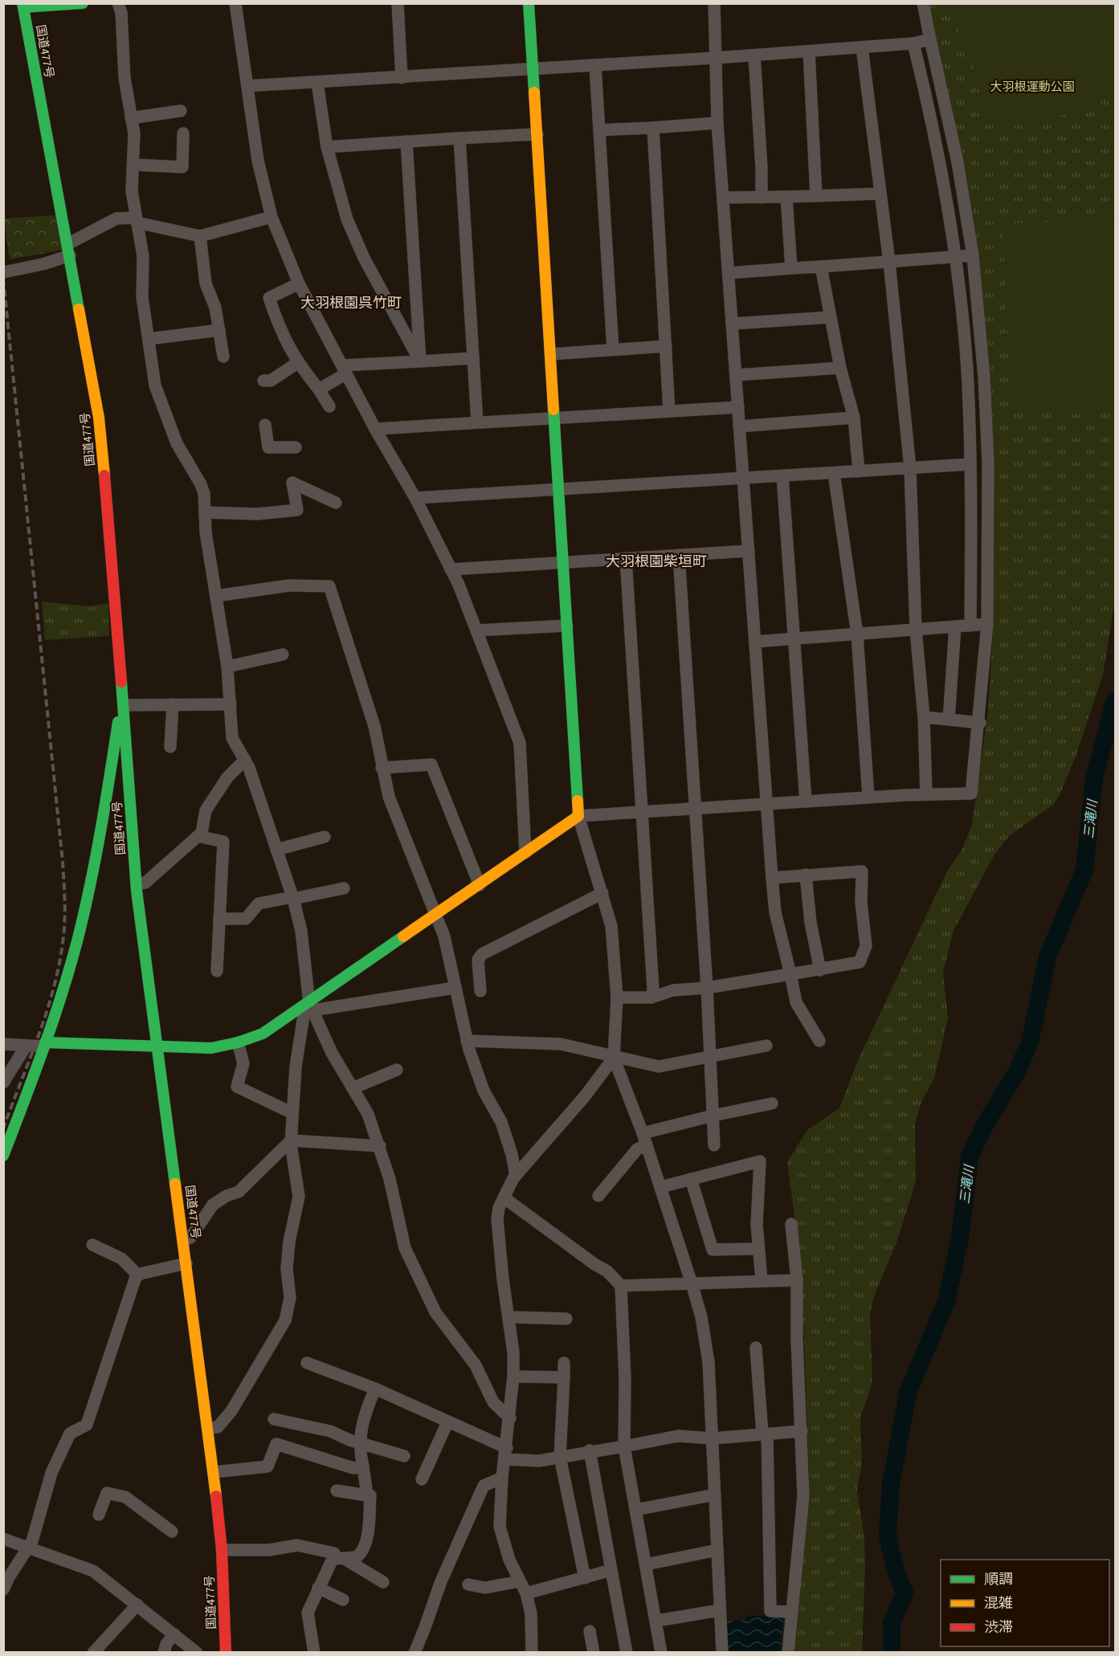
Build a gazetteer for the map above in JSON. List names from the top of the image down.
{
  "streets": {
    "main road": ["国道477号"]
  },
  "districts": ["大羽根園呉竹町", "大羽根園柴垣町"],
  "water": ["三滝川"],
  "parks": ["大羽根運動公園"],
  "legend": ["順調", "混雑", "渋滞"]
}
